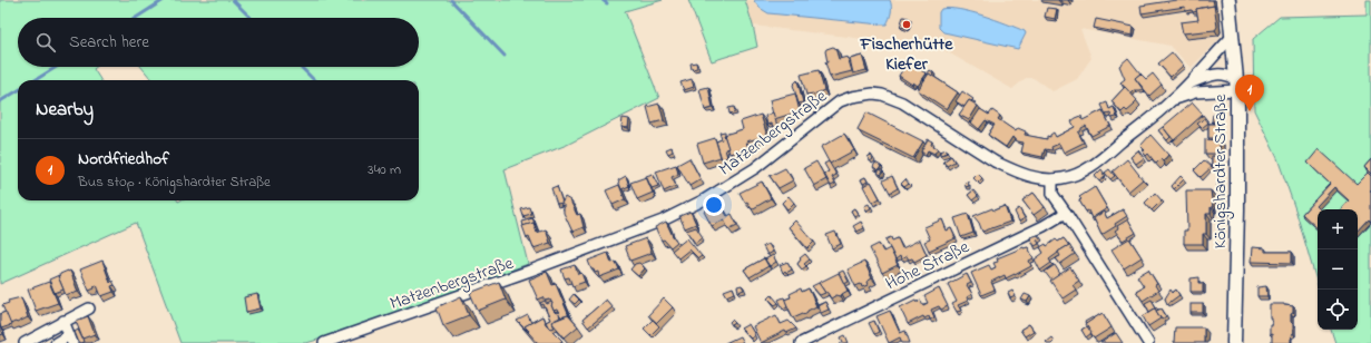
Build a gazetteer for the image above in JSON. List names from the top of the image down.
{
  "streets": {
    "street": ["Matzenbergstraße", "Königshardter Straße", "Hohe Straße"]
  },
  "places": ["Fischerhütte Kiefer"],
  "page": {
    "search": "Search here",
    "pins": "1",
    "heading": "Nearby",
    "list": [
      {
        "mark": "1",
        "name": "Nordfriedhof",
        "note": "Bus stop · Königshardter Straße",
        "value": "340 m"
      }
    ],
    "map_buttons": ["+", "−"]
  }
}
